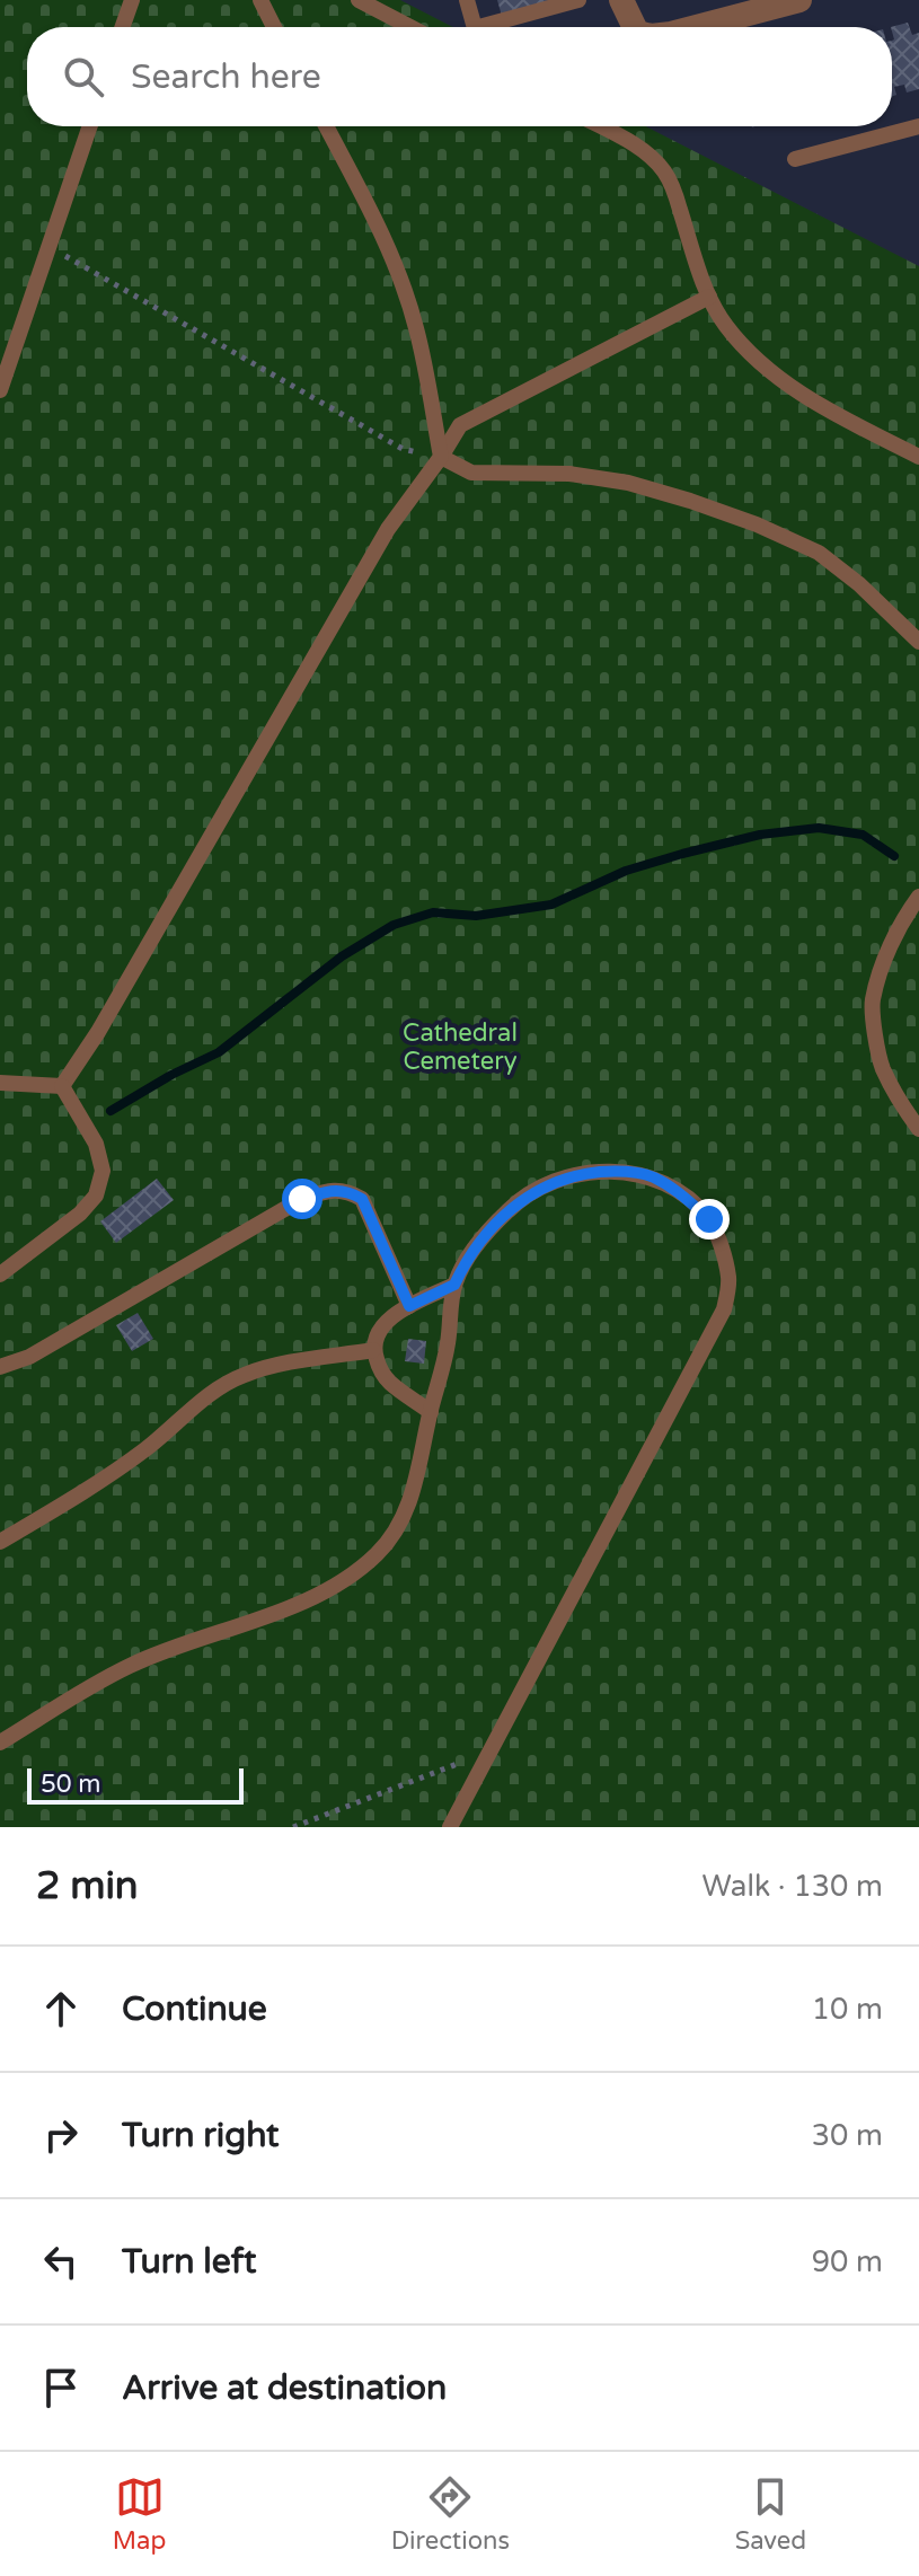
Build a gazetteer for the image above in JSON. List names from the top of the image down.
{
  "parks": ["Cathedral Cemetery"],
  "scale_bar": "50 m",
  "page": {
    "search": "Search here",
    "scale": "50 m",
    "heading": ["2 min", "Walk · 130 m"],
    "list": [
      ["Continue", "10 m"],
      ["Turn right", "30 m"],
      ["Turn left", "90 m"],
      "Arrive at destination"
    ],
    "nav": ["Map", "Directions", "Saved"]
  }
}
